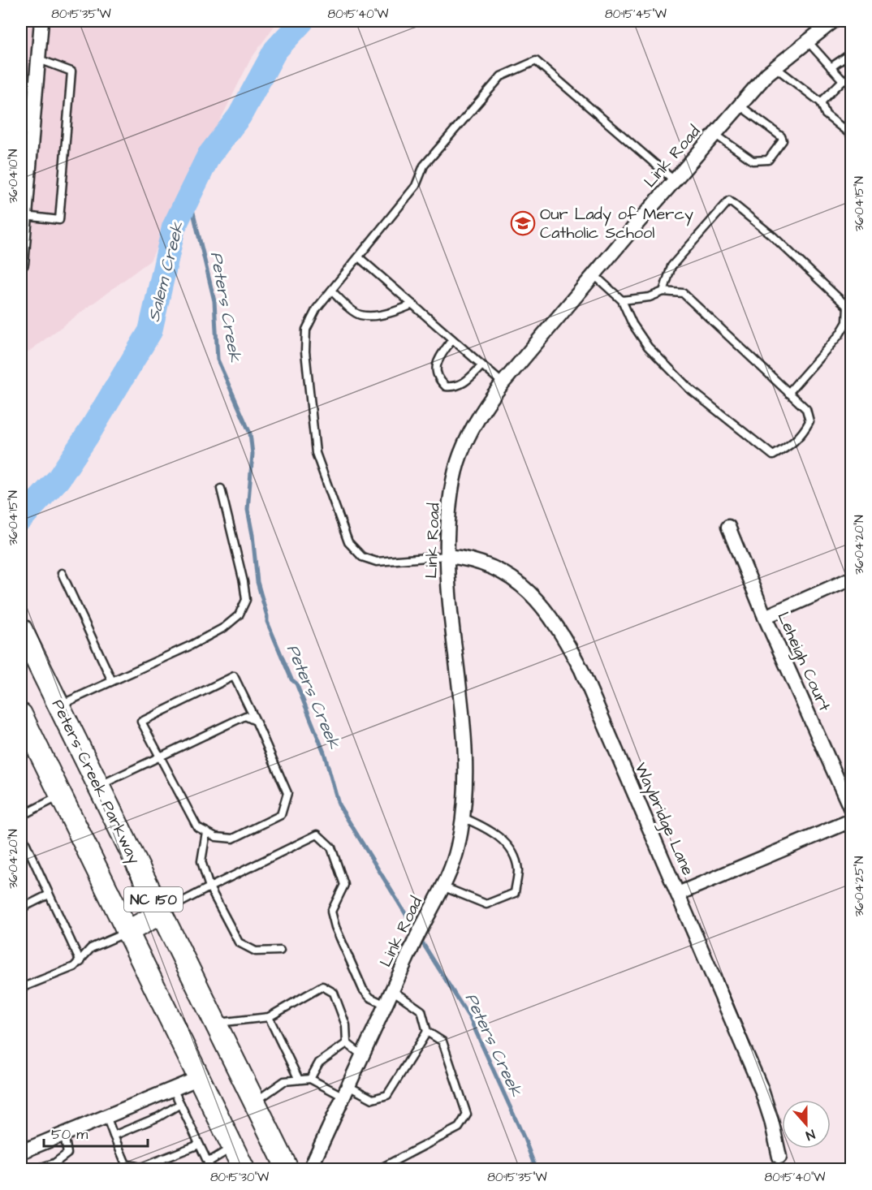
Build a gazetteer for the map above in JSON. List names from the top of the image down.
{
  "streets": {
    "main road": ["Peters Creek Parkway", "NC 150"],
    "street": ["Link Road", "Leheigh Court", "Waybridge Lane"]
  },
  "crossings": [
    ["Link Road", "Waybridge Lane"]
  ],
  "water": ["Salem Creek", "Peters Creek"],
  "places": {
    "school or university": ["Our Lady of Mercy Catholic School"]
  },
  "scale_bar": "50 m",
  "north": "bottom",
  "coordinates": [
    "80°15'35\"W",
    "80°15'40\"W",
    "80°15'45\"W",
    "36°04'10\"N",
    "36°04'15\"N",
    "36°04'20\"N",
    "36°04'25\"N",
    "80°15'30\"W"
  ]
}
